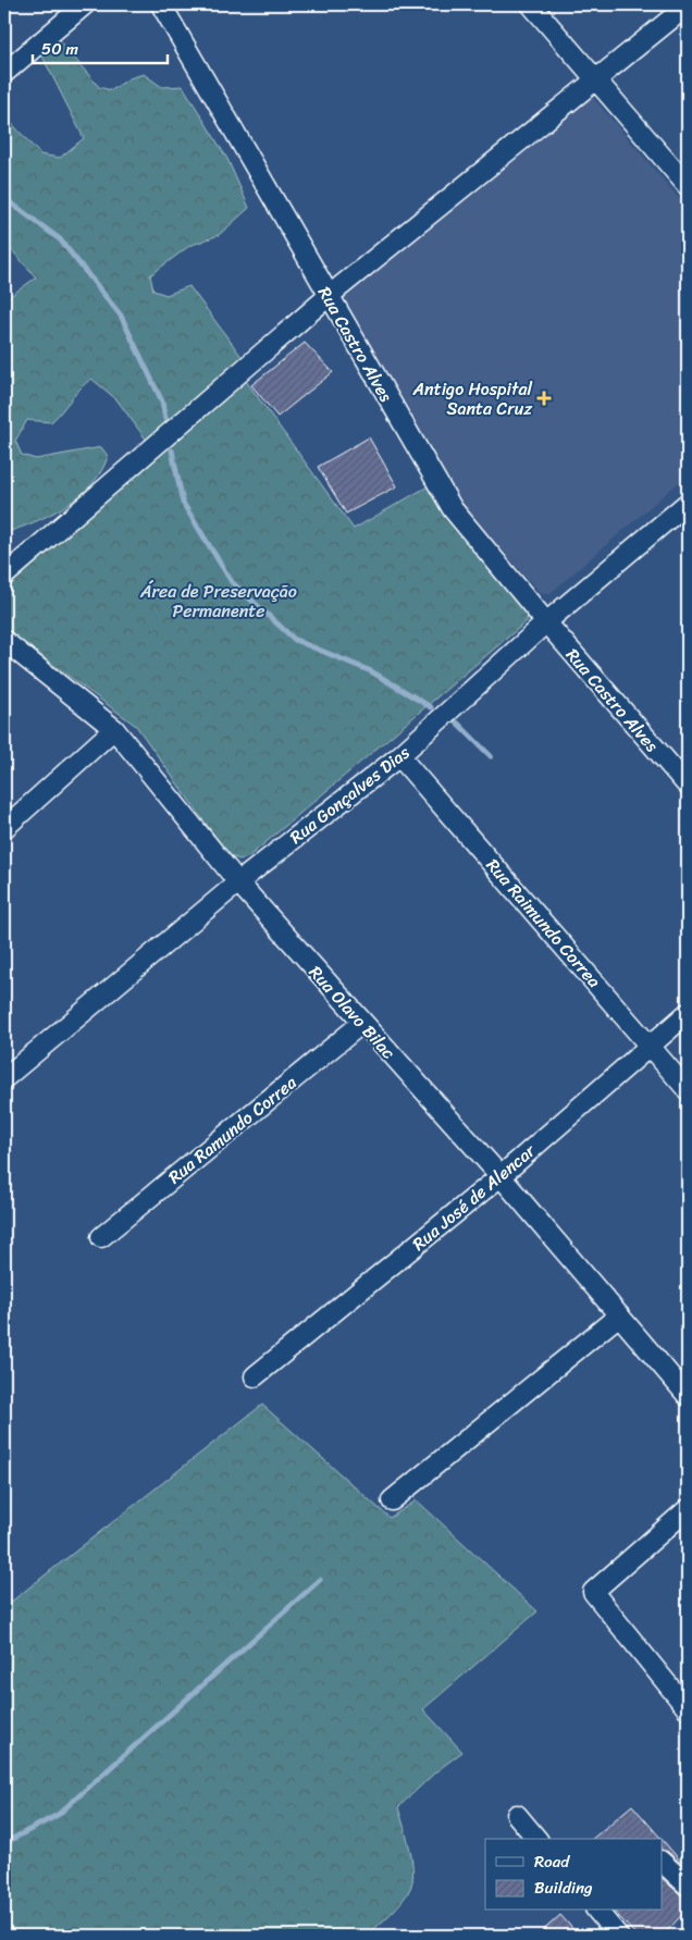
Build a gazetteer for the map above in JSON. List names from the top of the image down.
{
  "streets": {
    "street": [
      "Rua Castro Alves",
      "Rua Gonçalves Dias",
      "Rua Raimundo Correa",
      "Rua Olavo Bilac",
      "Rua Ramundo Correa",
      "Rua José de Alencar"
    ]
  },
  "crossings": [
    ["Rua Castro Alves", "Rua Gonçalves Dias"],
    ["Rua Gonçalves Dias", "Rua Raimundo Correa"],
    ["Rua Gonçalves Dias", "Rua Olavo Bilac"],
    ["Rua Raimundo Correa", "Rua José de Alencar"],
    ["Rua Olavo Bilac", "Rua Ramundo Correa"],
    ["Rua Olavo Bilac", "Rua José de Alencar"]
  ],
  "parks": ["Área de Preservação Permanente"],
  "places": {
    "health": ["Antigo Hospital Santa Cruz"]
  },
  "legend": ["Road", "Building"],
  "scale_bar": "50 m"
}
